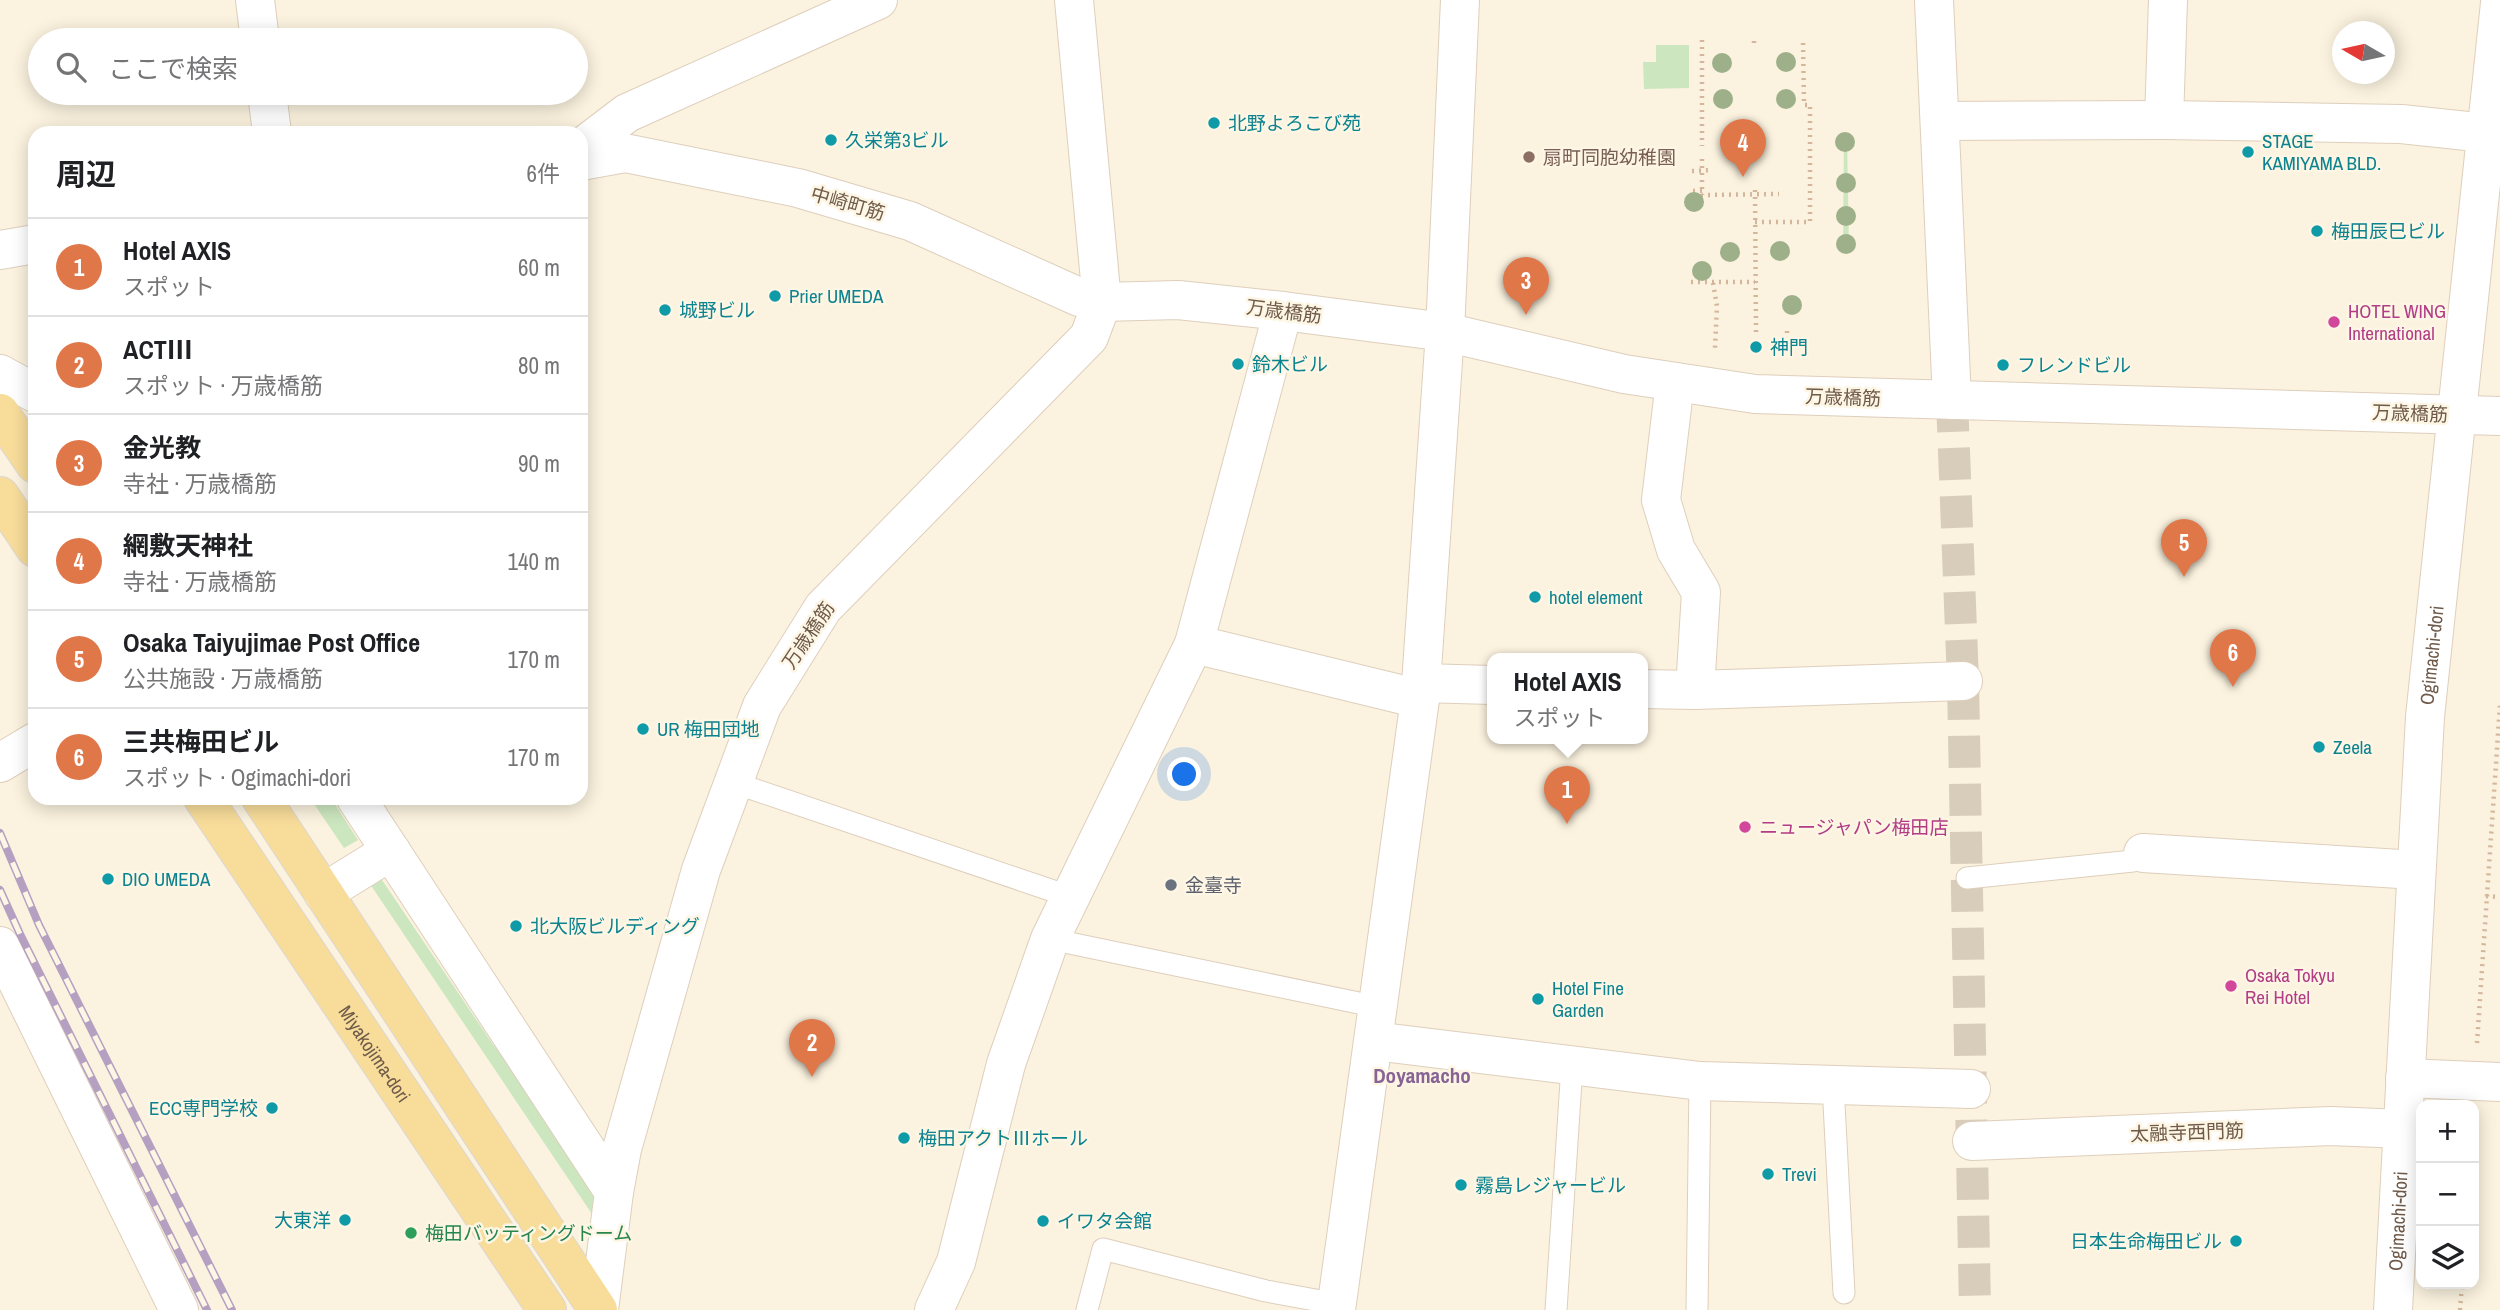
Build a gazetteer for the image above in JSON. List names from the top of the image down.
{
  "streets": {
    "main road": ["Miyakojima-dori"],
    "street": [
      "中崎町筋",
      "万歳橋筋",
      "Ogimachi-dori",
      "太融寺西門筋"
    ]
  },
  "crossings": [
    ["中崎町筋", "万歳橋筋"],
    ["万歳橋筋", "Ogimachi-dori"],
    ["Ogimachi-dori", "太融寺西門筋"]
  ],
  "districts": ["Doyamacho"],
  "places": [
    "北野よろこび苑",
    "久栄第3ビル",
    "STAGE KAMIYAMA BLD.",
    "扇町同胞幼稚園",
    "梅田辰巳ビル",
    "Prier UMEDA",
    "城野ビル",
    "HOTEL WING International",
    "神門",
    "鈴木ビル",
    "フレンドビル",
    "hotel element",
    "UR 梅田団地",
    "Zeela",
    "ニュージャパン梅田店",
    "DIO UMEDA",
    "金臺寺",
    "北大阪ビルディング",
    "Osaka Tokyu Rei Hotel",
    "Hotel Fine Garden",
    "ECC専門学校",
    "梅田アクトⅢホール",
    "Trevi",
    "霧島レジャービル",
    "大東洋",
    "イワタ会館",
    "梅田バッティングドーム",
    "日本生命梅田ビル"
  ],
  "north": "left",
  "page": {
    "search": "ここで検索",
    "pins": [
      "4",
      "3",
      "5",
      "6",
      "1",
      "2"
    ],
    "heading": ["周辺", "6件"],
    "list": [
      {
        "mark": "1",
        "name": "Hotel AXIS",
        "note": "スポット",
        "value": "60 m"
      },
      {
        "mark": "2",
        "name": "ACTⅢ",
        "note": "スポット · 万歳橋筋",
        "value": "80 m"
      },
      {
        "mark": "3",
        "name": "金光教",
        "note": "寺社 · 万歳橋筋",
        "value": "90 m"
      },
      {
        "mark": "4",
        "name": "網敷天神社",
        "note": "寺社 · 万歳橋筋",
        "value": "140 m"
      },
      {
        "mark": "5",
        "name": "Osaka Taiyujimae Post Office",
        "note": "公共施設 · 万歳橋筋",
        "value": "170 m"
      },
      {
        "mark": "6",
        "name": "三共梅田ビル",
        "note": "スポット · Ogimachi-dori",
        "value": "170 m"
      }
    ],
    "popup": ["Hotel AXIS", "スポット"],
    "map_buttons": ["+", "−"]
  }
}
